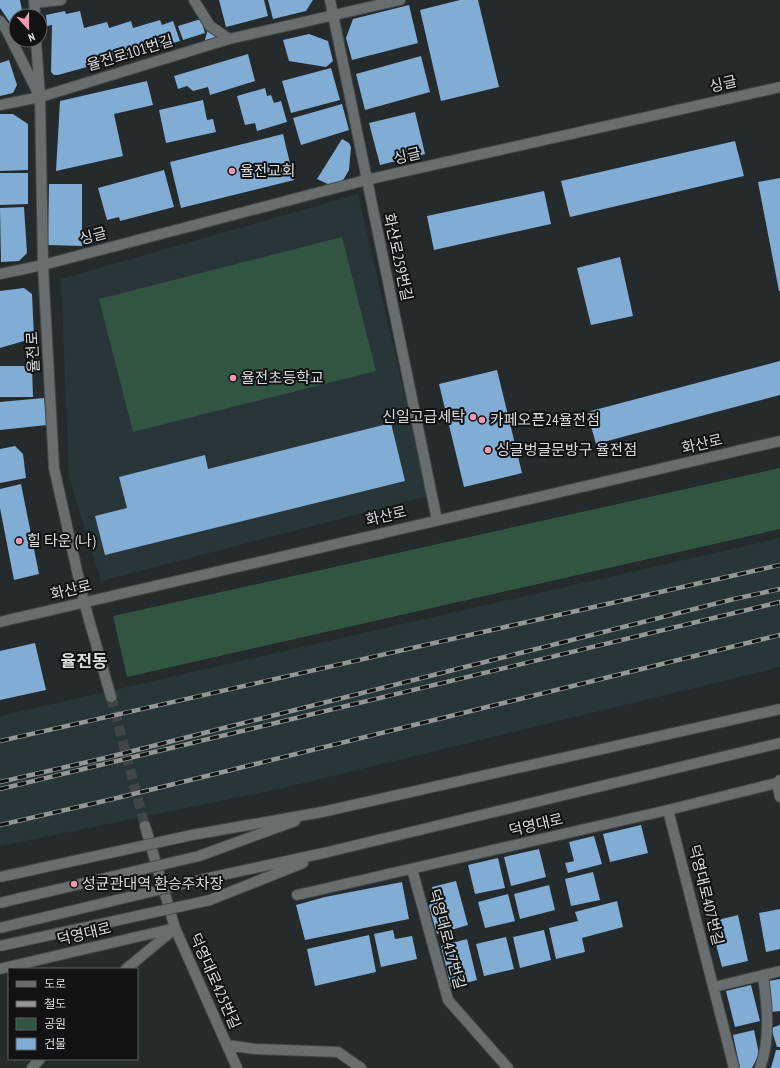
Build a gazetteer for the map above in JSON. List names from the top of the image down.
{
  "streets": {
    "street": [
      "율전로101번길",
      "싱글",
      "화산로259번길",
      "율전로",
      "화산로",
      "덕영대로",
      "덕영대로407번길",
      "덕영대로417번길",
      "덕영대로425번길"
    ]
  },
  "crossings": [
    ["율전로101번길", "화산로259번길"],
    ["율전로101번길", "율전로"],
    ["싱글", "화산로259번길"],
    ["싱글", "율전로"],
    ["화산로259번길", "화산로"],
    ["율전로", "화산로"],
    ["덕영대로", "덕영대로407번길"],
    ["덕영대로", "덕영대로417번길"],
    ["덕영대로", "덕영대로425번길"]
  ],
  "districts": ["율전동"],
  "places": [
    "율전교회",
    "율전초등학교",
    "신일고급세탁",
    "카페오픈24율전점",
    "싱글벙글문방구 율전점",
    "힐 타운 (나)",
    "성균관대역 환승주차장"
  ],
  "legend": [
    "도로",
    "철도",
    "공원",
    "건물"
  ],
  "north": "bottom"
}
